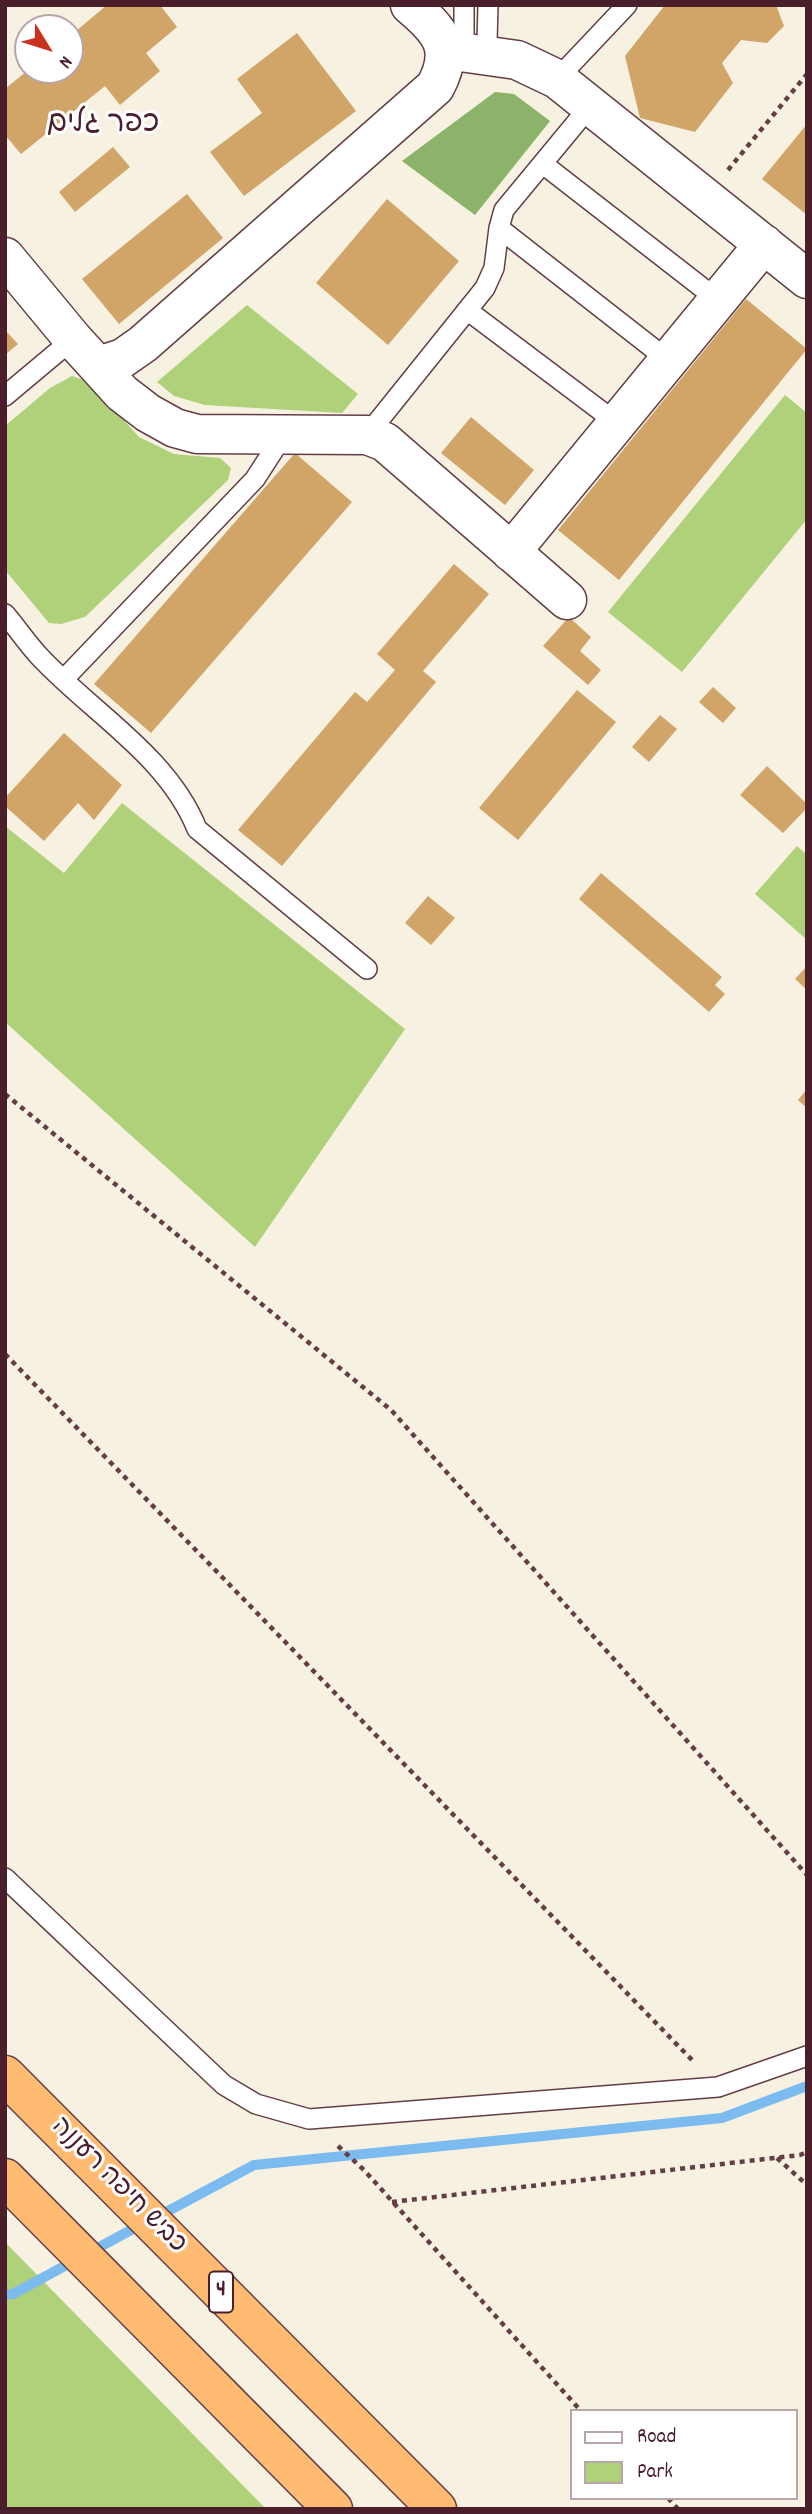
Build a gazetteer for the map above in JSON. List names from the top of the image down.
{
  "streets": {
    "highway": ["כביש חיפה רעננה", "4"]
  },
  "districts": ["כפר גלים"],
  "legend": ["Road", "Park"],
  "north": "bottom right"
}
